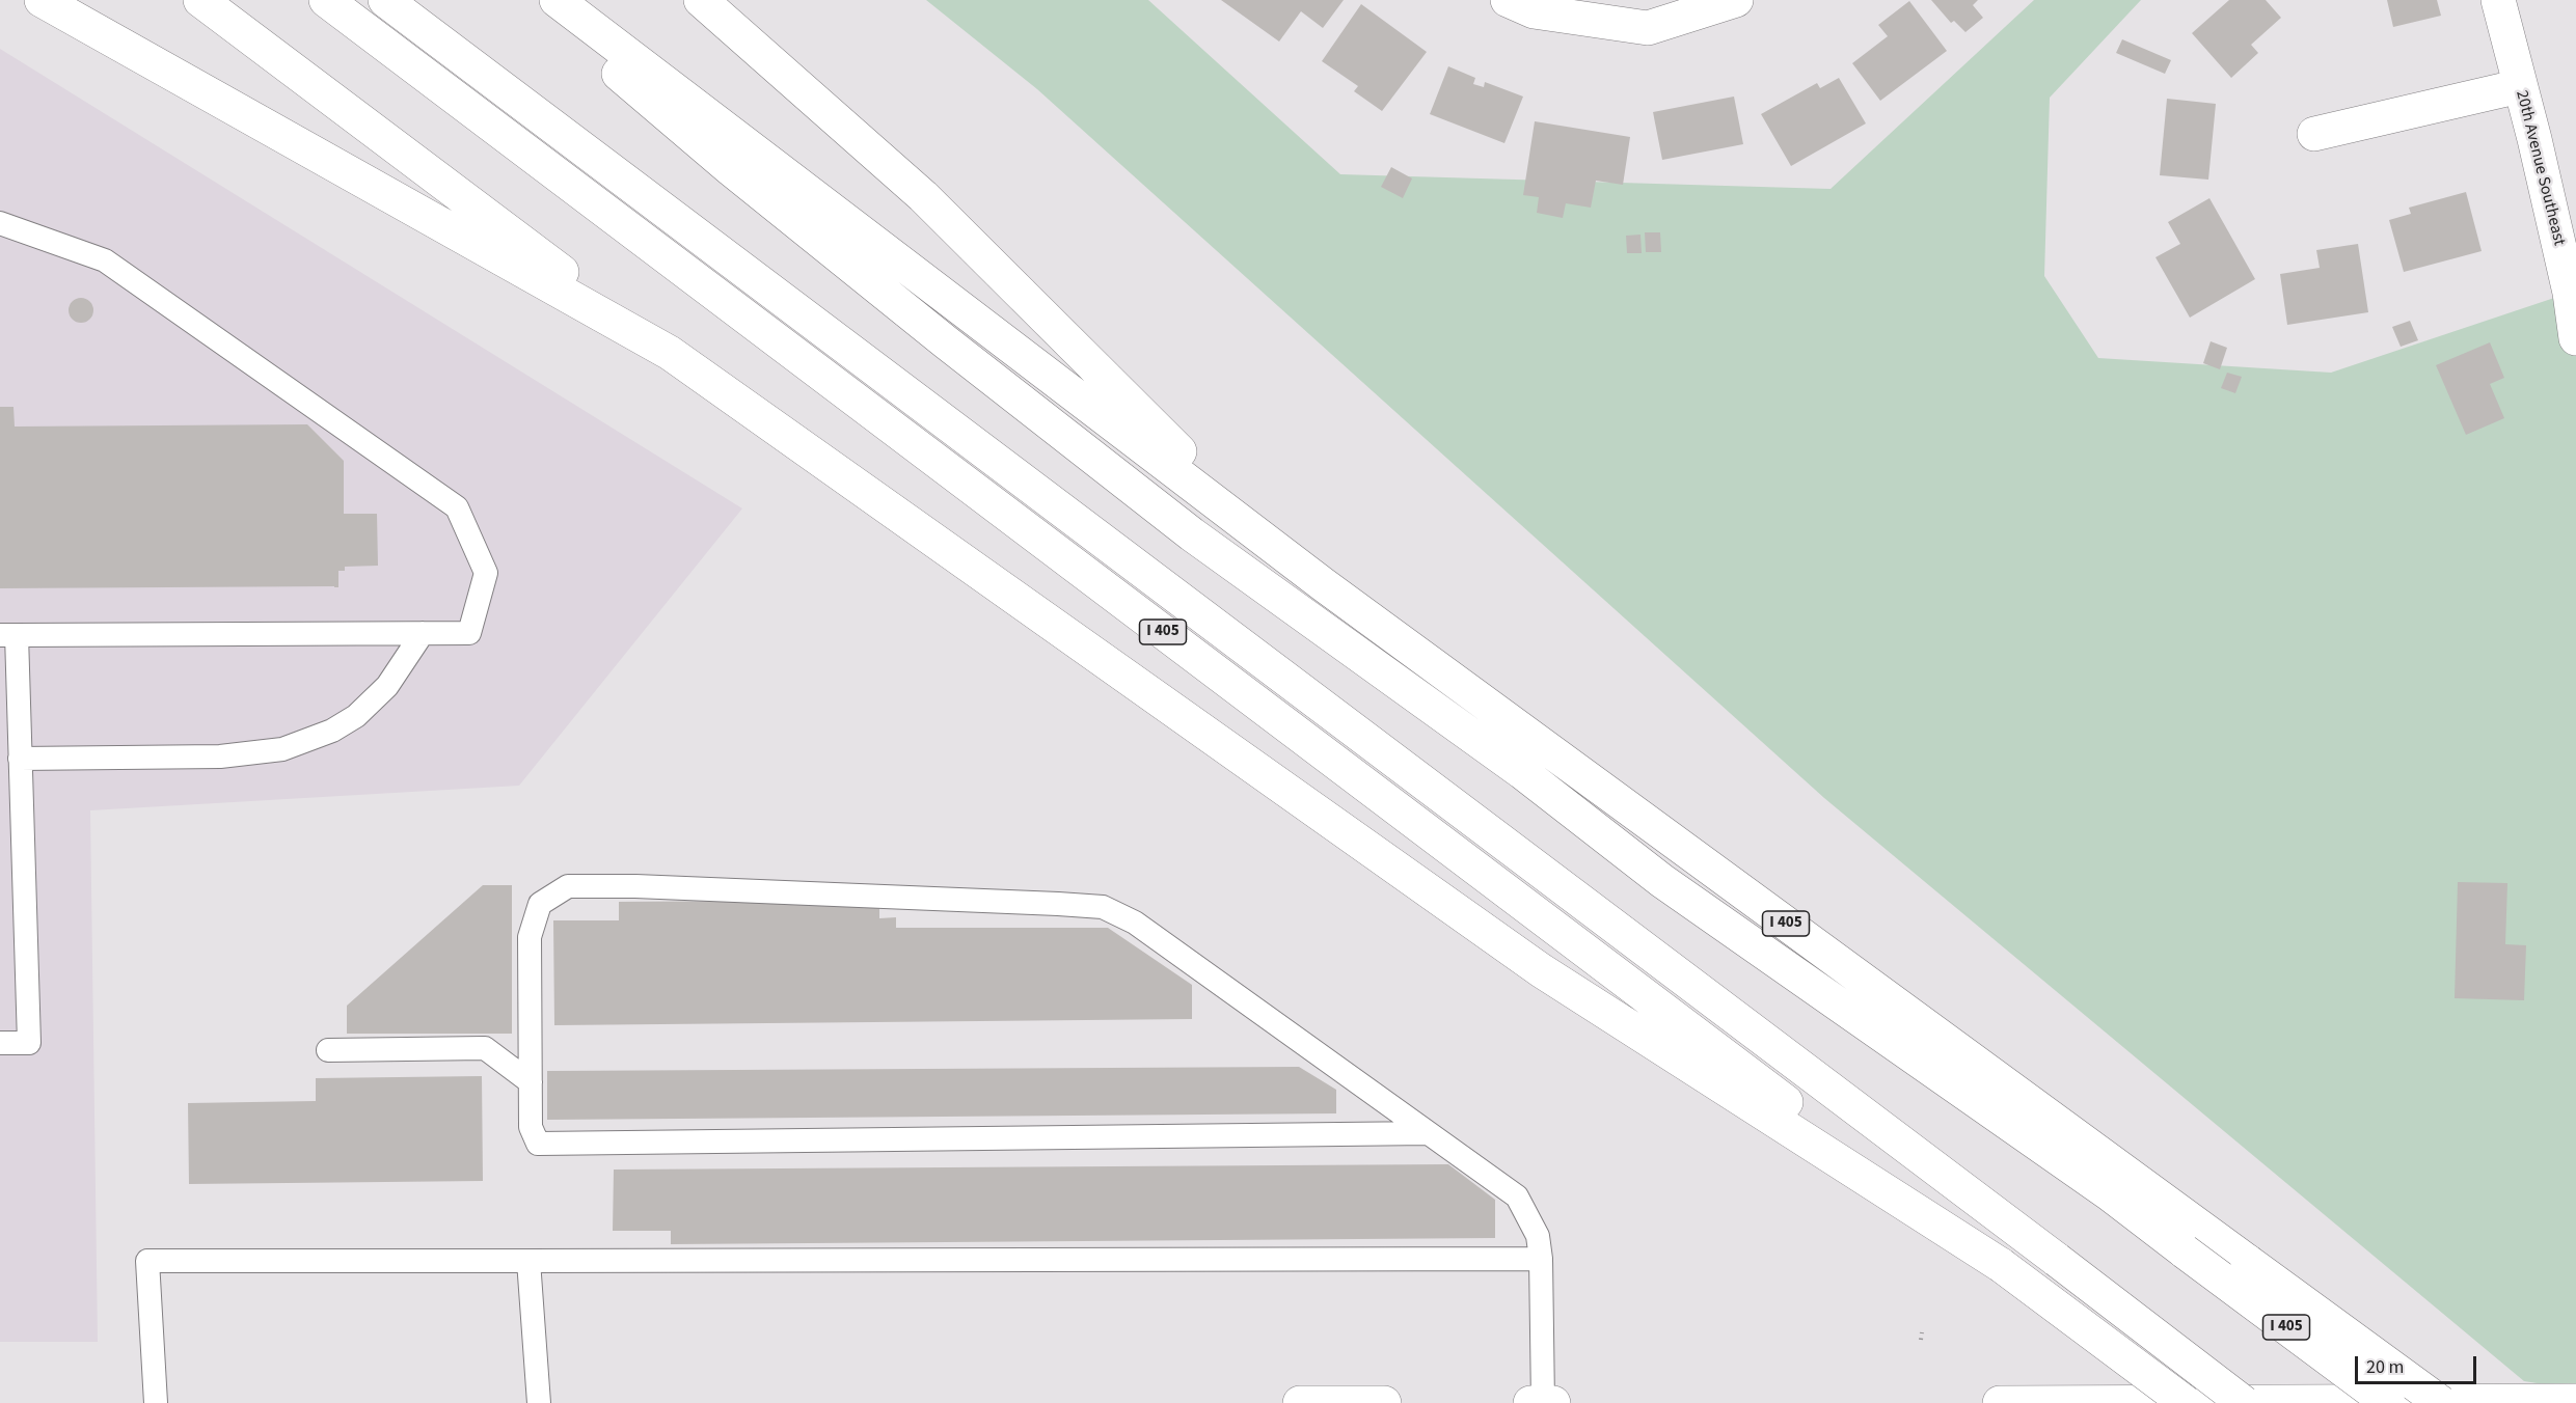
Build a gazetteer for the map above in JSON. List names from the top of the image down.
{
  "streets": {
    "main road": ["20th Avenue Southeast", "I 405"]
  },
  "scale_bar": "20 m"
}
